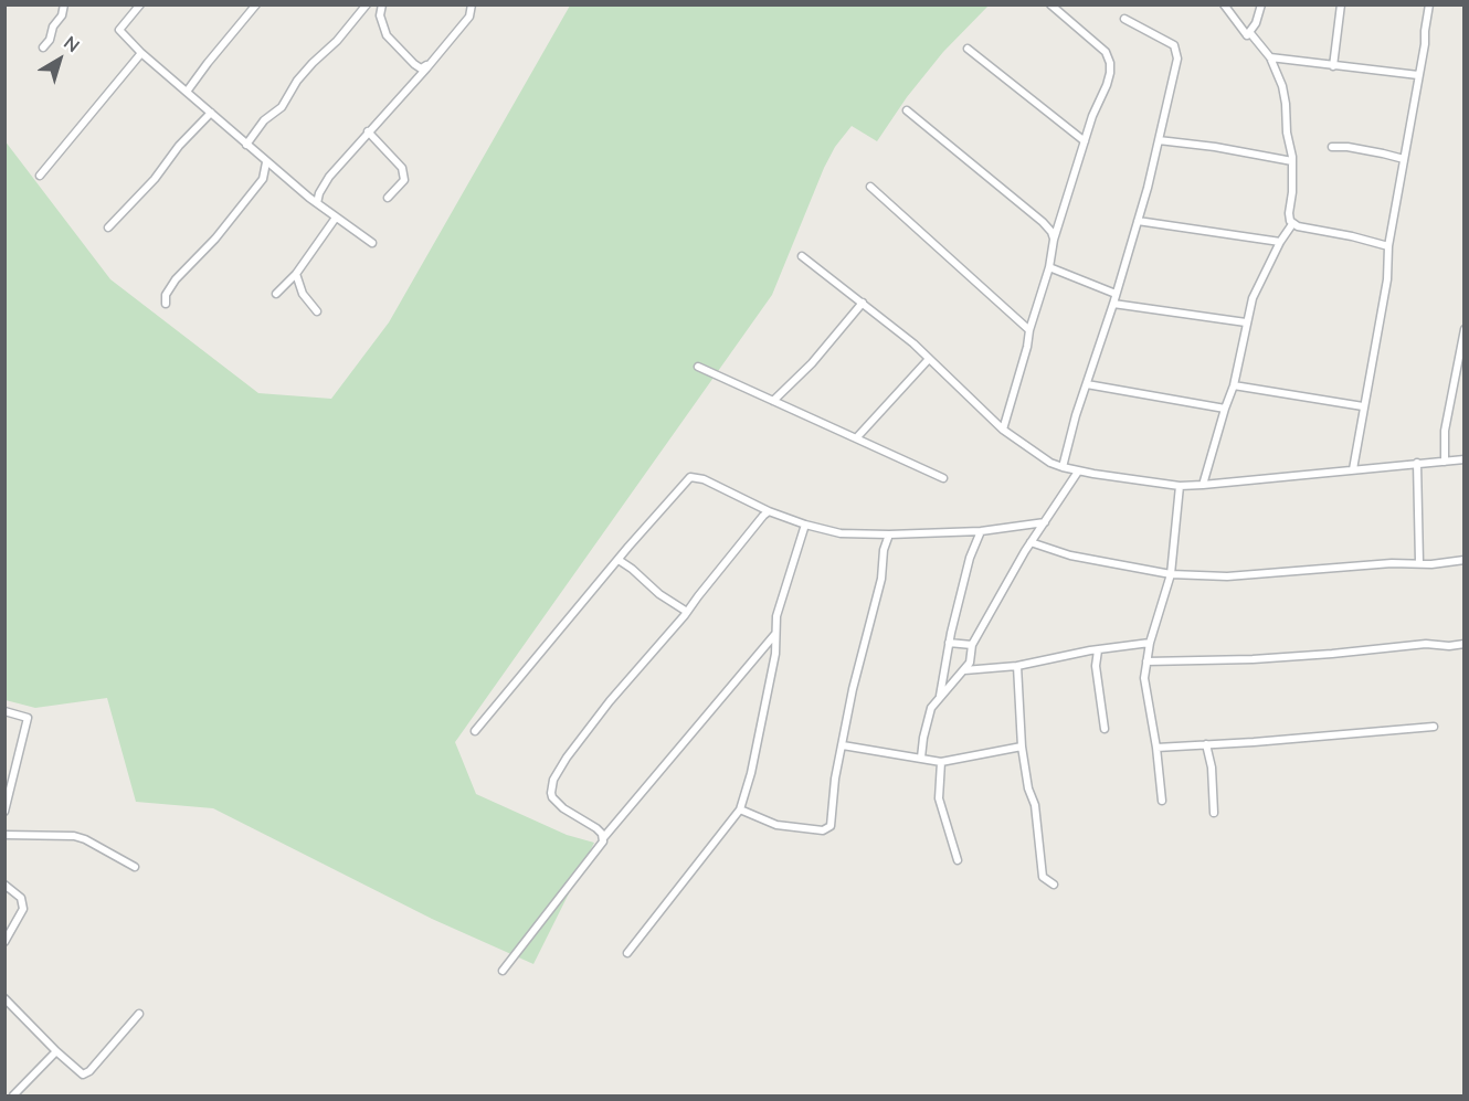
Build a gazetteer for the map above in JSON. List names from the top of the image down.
{
  "north": "top right"
}
